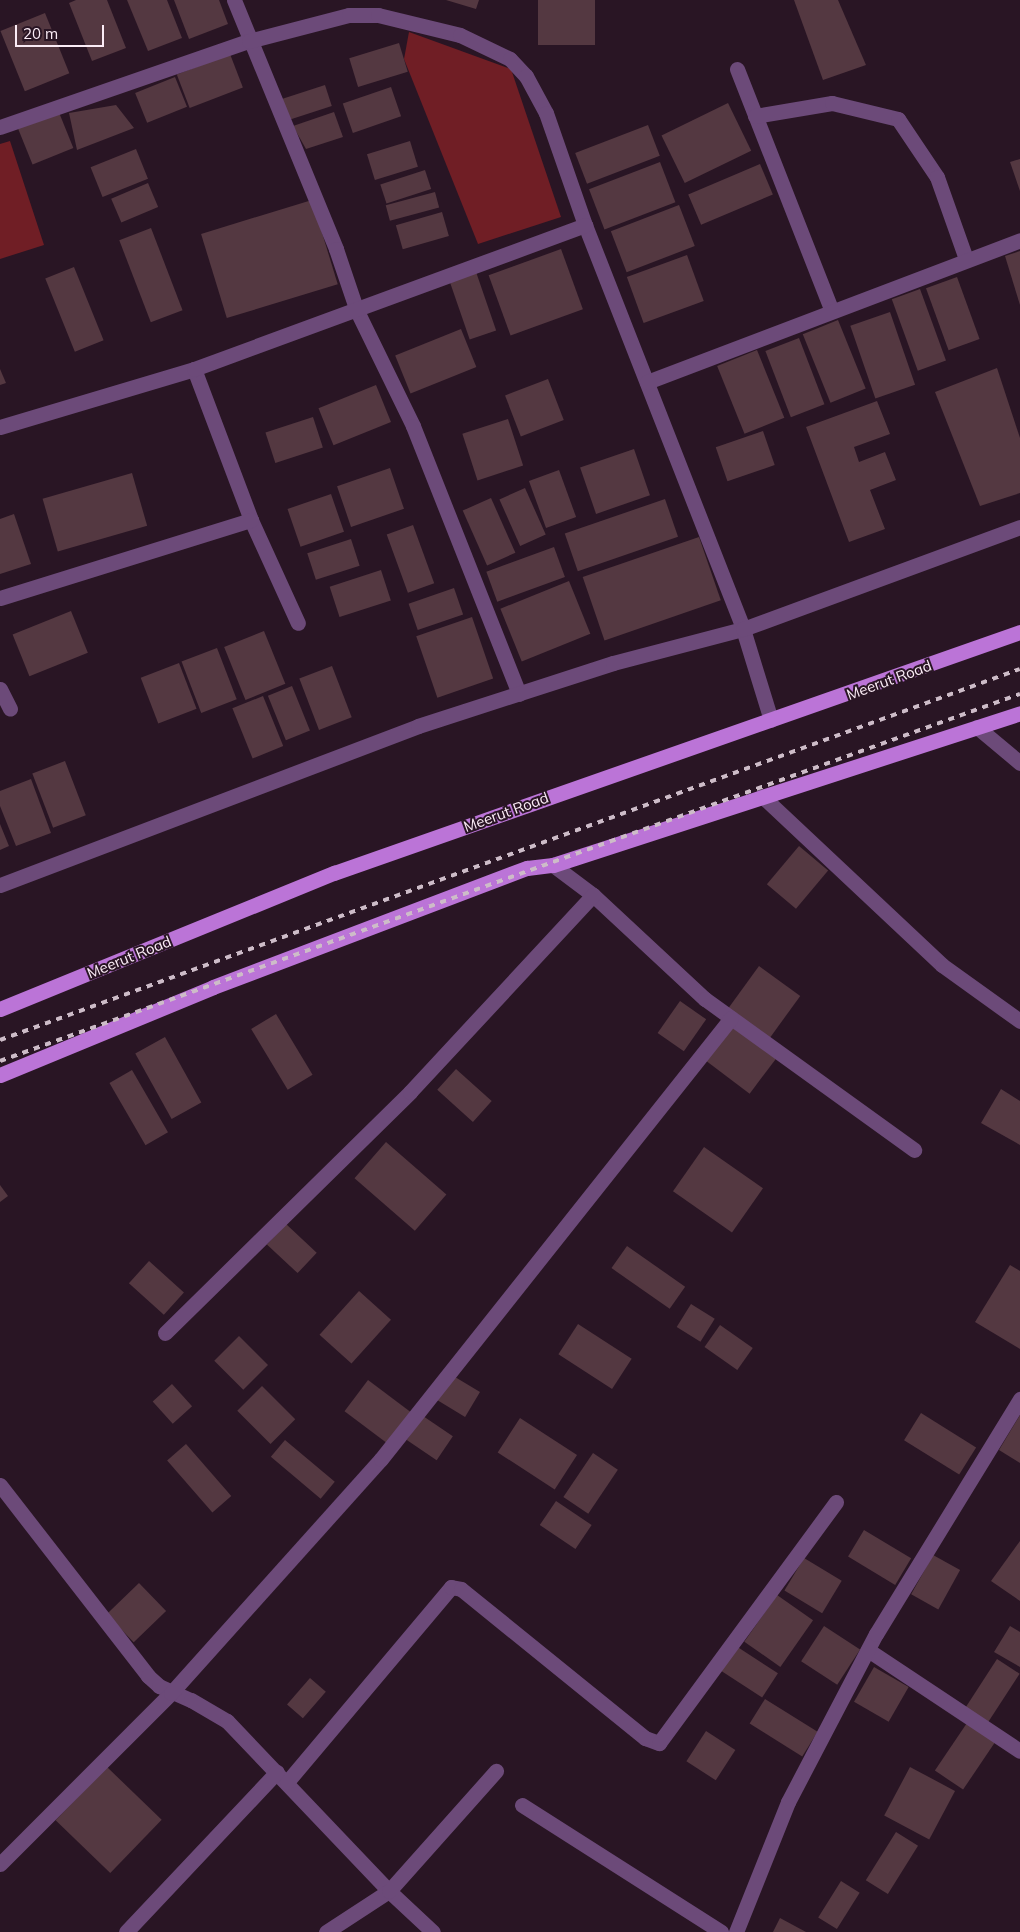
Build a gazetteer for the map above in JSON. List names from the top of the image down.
{
  "streets": {
    "main road": ["Meerut Road"]
  },
  "scale_bar": "20 m"
}
